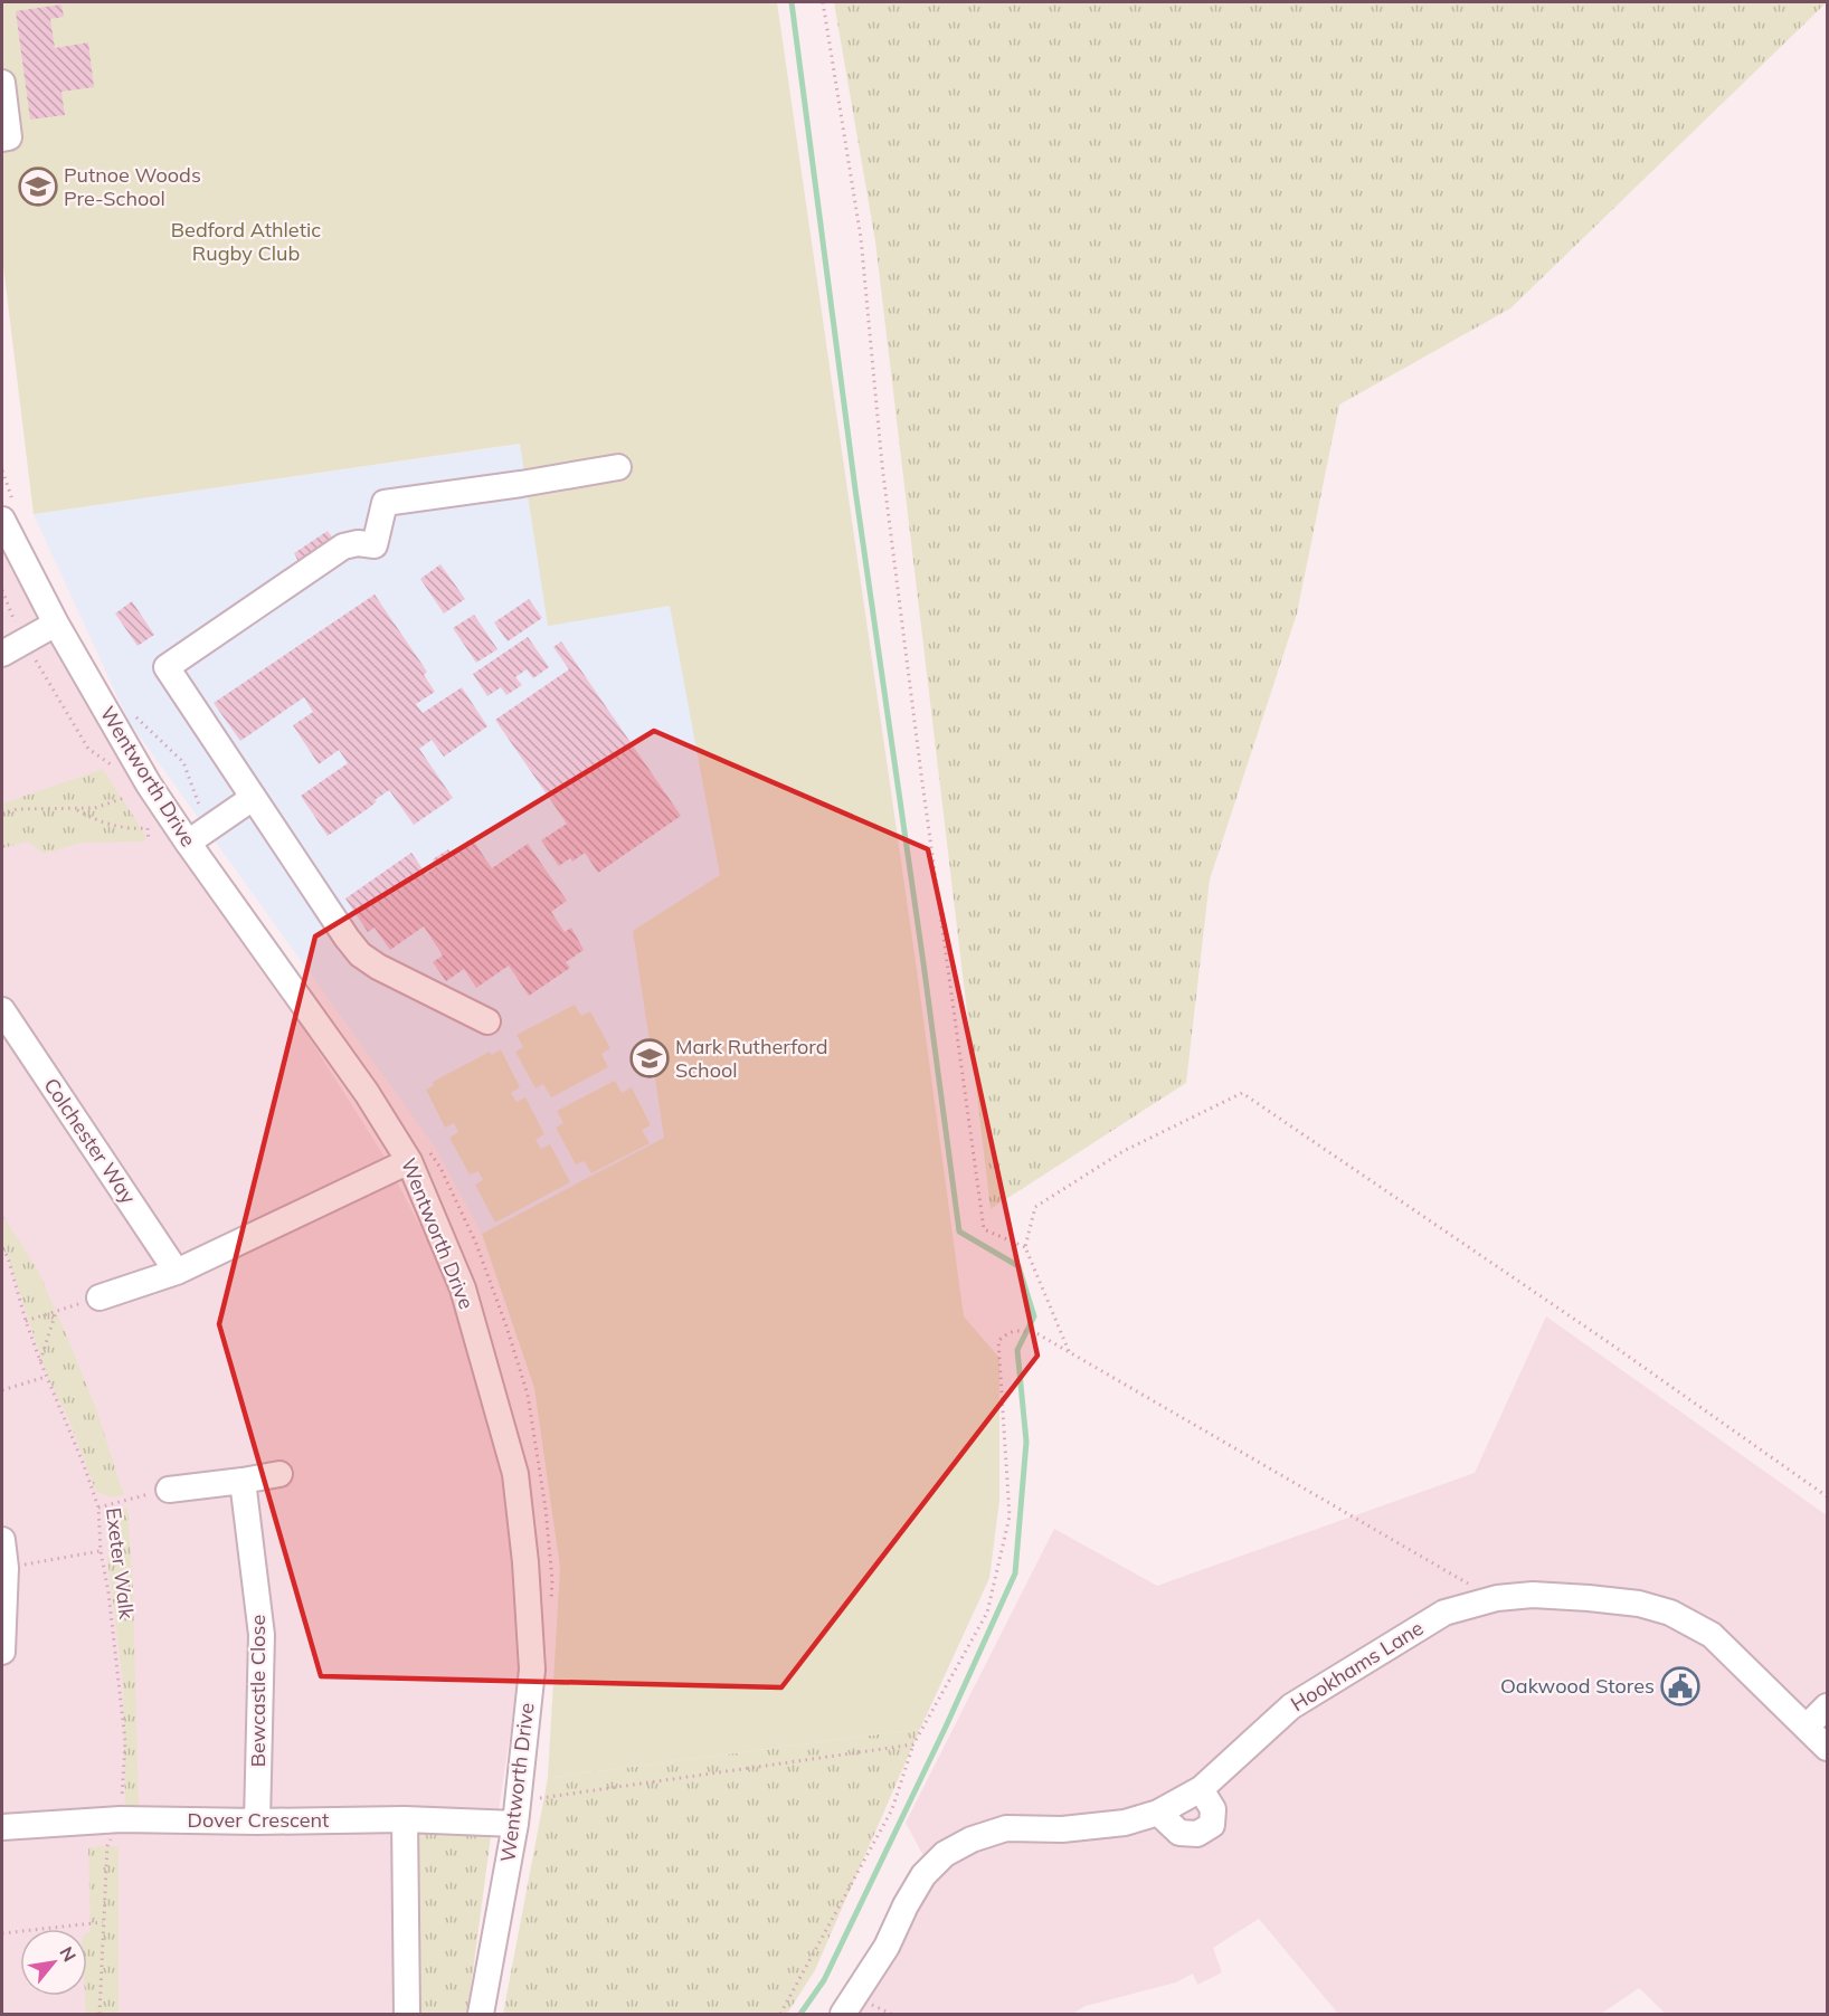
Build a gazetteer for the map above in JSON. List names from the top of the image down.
{
  "streets": {
    "street": [
      "Wentworth Drive",
      "Colchester Way",
      "Hookhams Lane",
      "Bewcastle Close",
      "Dover Crescent"
    ],
    "path": ["Exeter Walk"]
  },
  "crossings": [
    ["Wentworth Drive", "Dover Crescent"],
    ["Exeter Walk", "Dover Crescent"],
    ["Bewcastle Close", "Dover Crescent"]
  ],
  "parks": ["Bedford Athletic Rugby Club"],
  "places": {
    "school or university": ["Putnoe Woods Pre-School", "Mark Rutherford School"],
    "public building": ["Oakwood Stores"]
  },
  "north": "top right"
}
